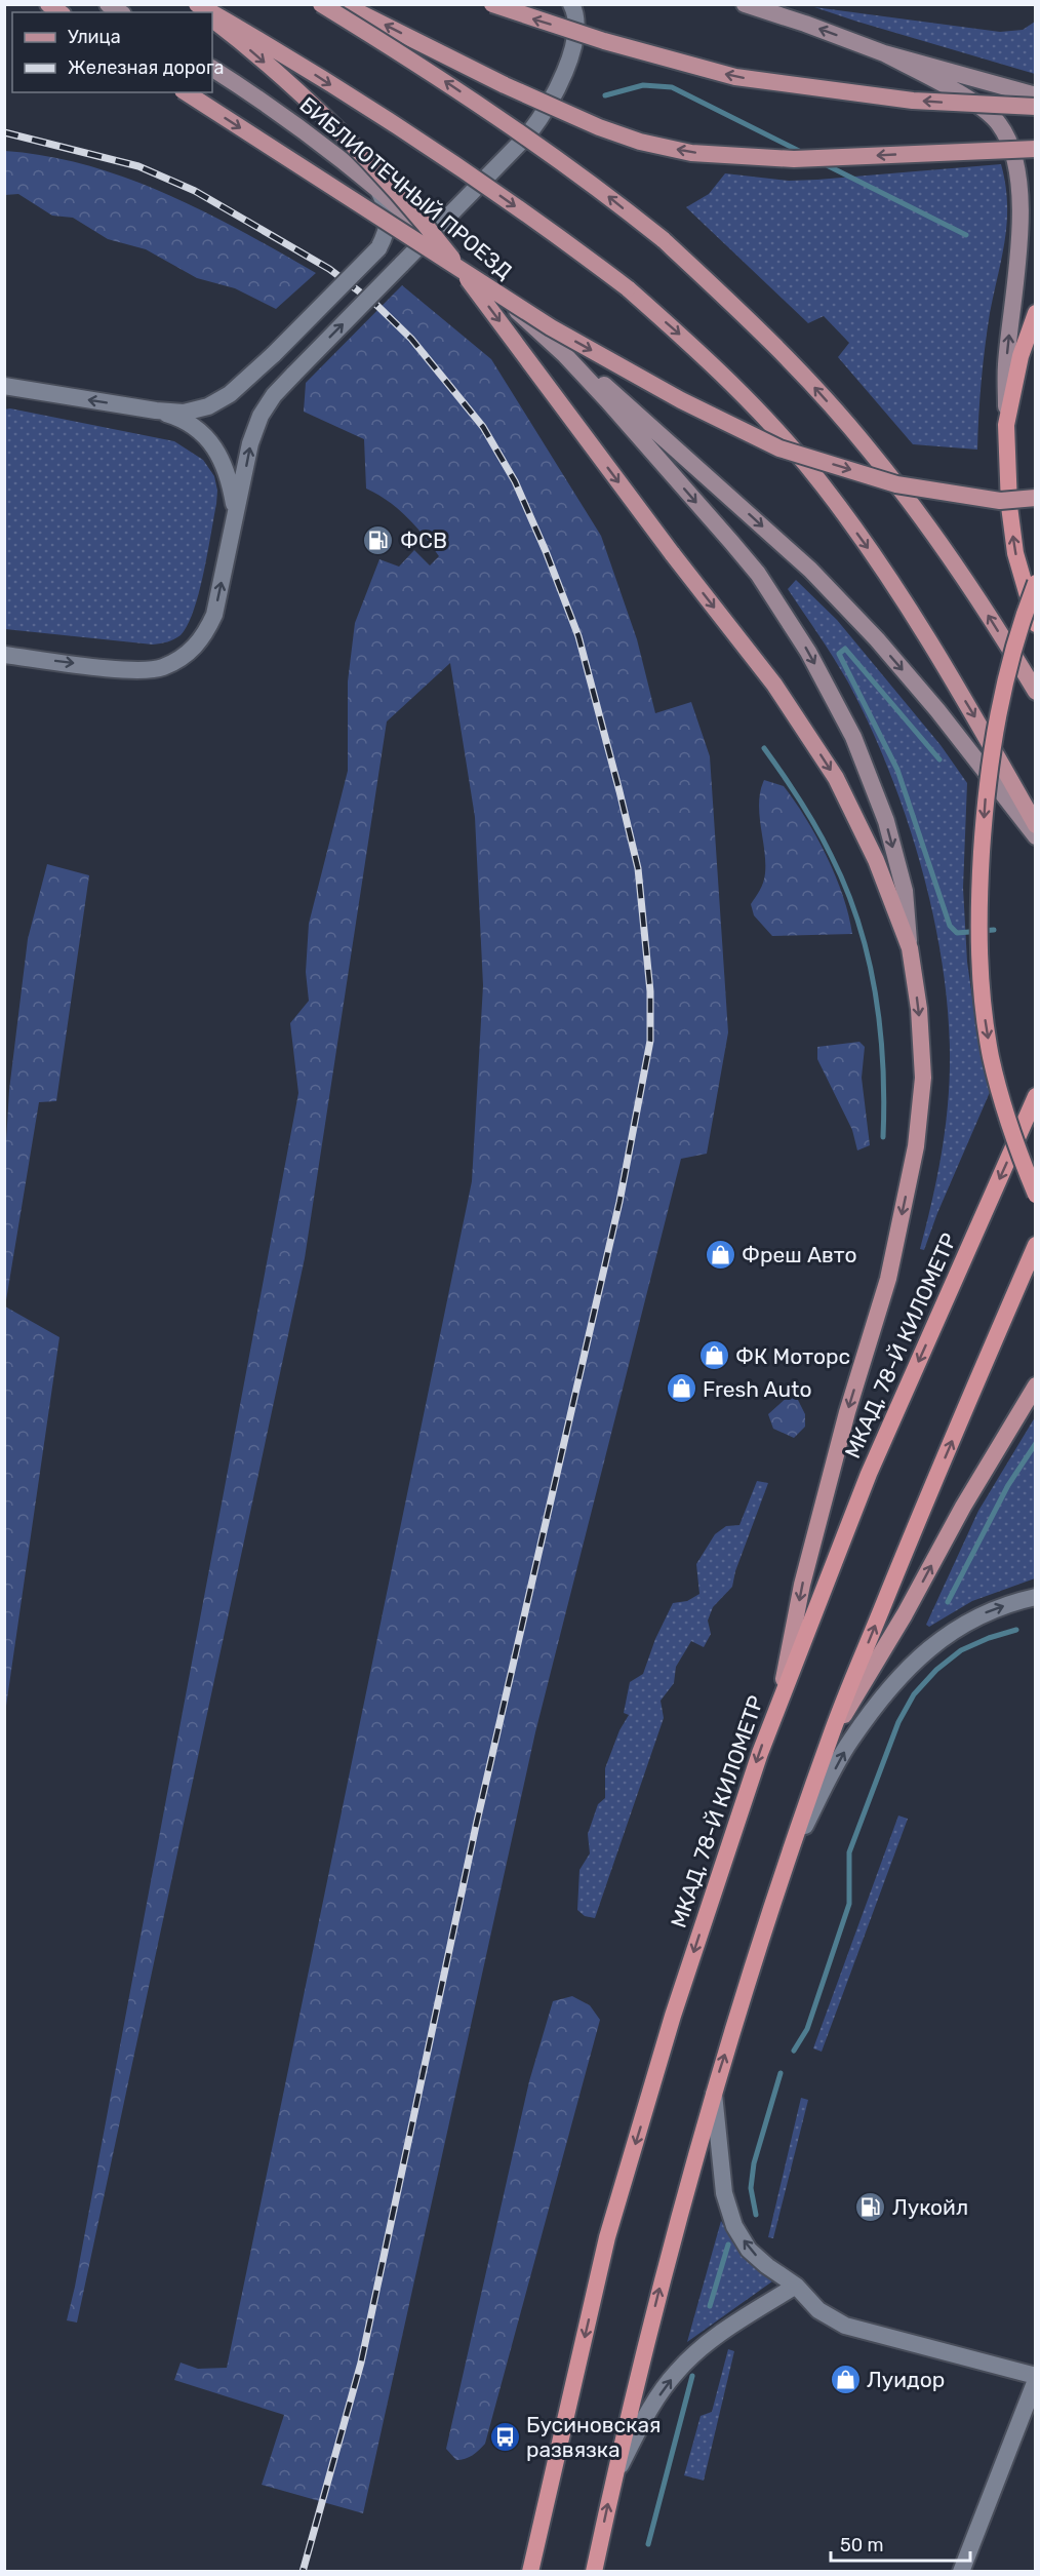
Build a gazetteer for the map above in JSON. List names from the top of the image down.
{
  "streets": {
    "highway": ["МКАД, 78-Й КИЛОМЕТР"],
    "main road": ["БИБЛИОТЕЧНЫЙ ПРОЕЗД"]
  },
  "places": {
    "fuel station": ["ФСВ", "Лукойл"],
    "shop": [
      "Фреш Авто",
      "ФК Моторс",
      "Fresh Auto",
      "Луидор"
    ],
    "bus stop": ["Бусиновская развязка"]
  },
  "legend": ["Улица", "Железная дорога"],
  "scale_bar": "50 m"
}
